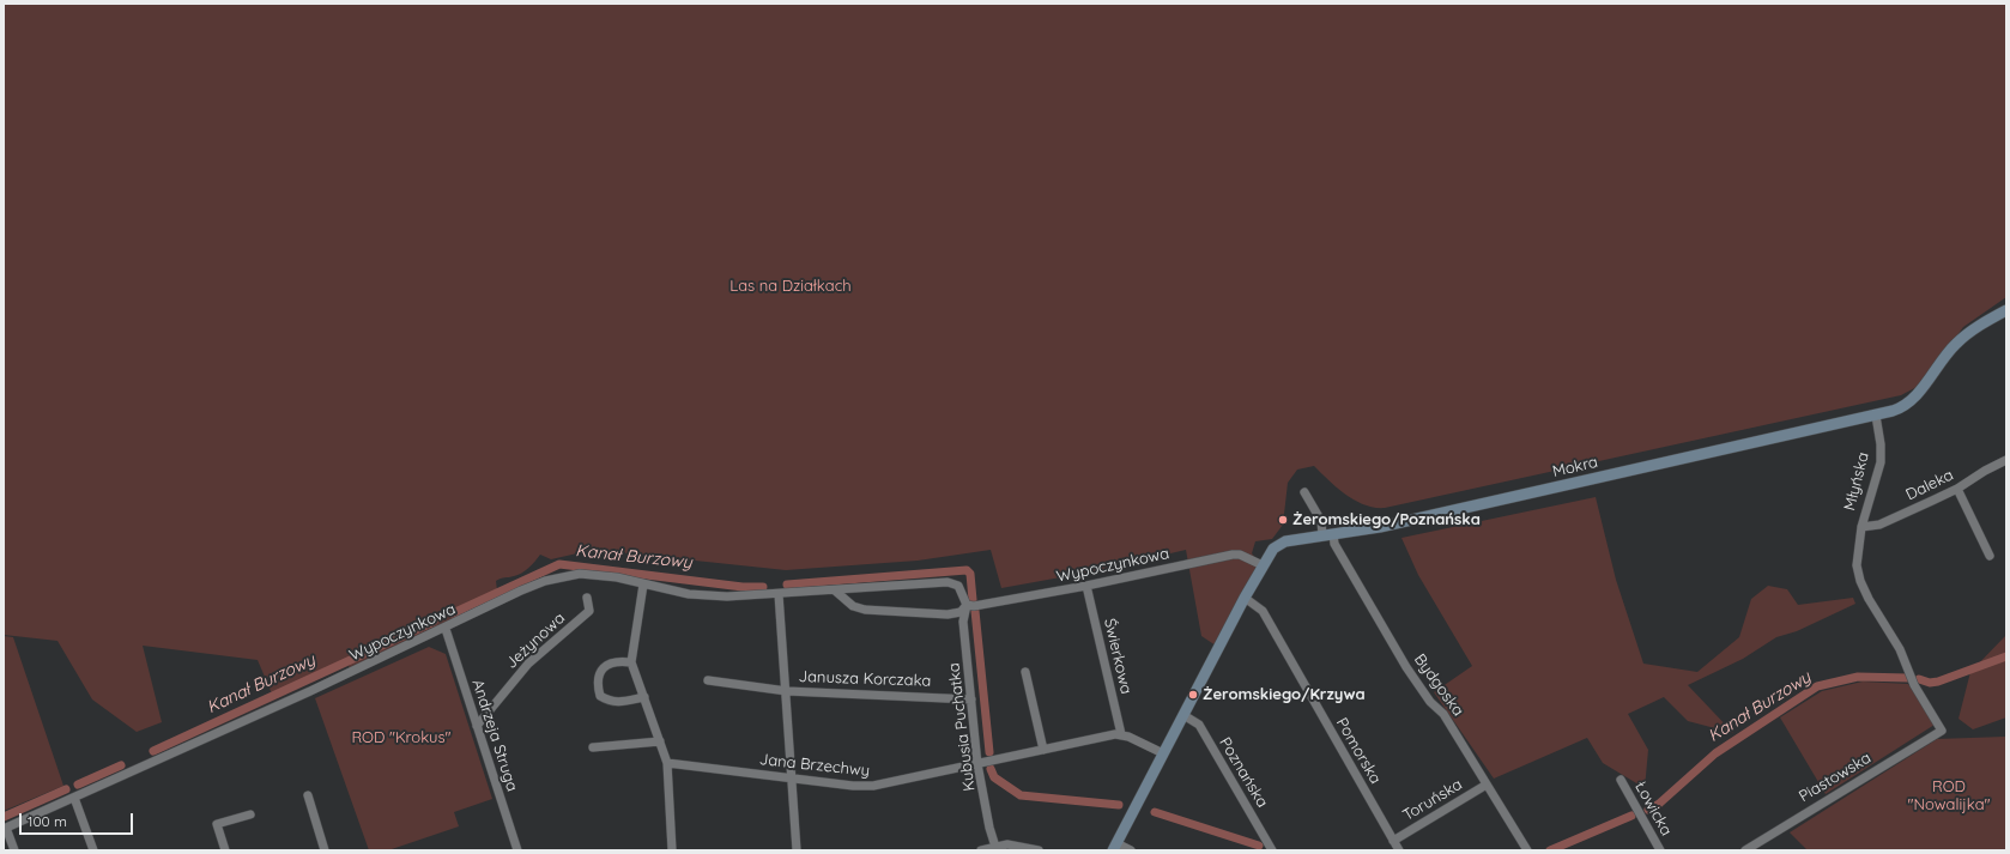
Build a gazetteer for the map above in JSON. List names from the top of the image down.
{
  "streets": {
    "street": [
      "Mokra",
      "Młyńska",
      "Daleka",
      "Wypoczynkowa",
      "Jeżynowa",
      "Świerkowa",
      "Janusza Korczaka",
      "Bydgoska",
      "Kubusia Puchatka",
      "Andrzeja Struga",
      "Pomorska",
      "Jana Brzechwy",
      "Poznańska",
      "Piastowska",
      "Toruńska",
      "Łowicka"
    ]
  },
  "crossings": [
    ["Mokra", "Młyńska"],
    ["Mokra", "Wypoczynkowa"],
    ["Mokra", "Bydgoska"],
    ["Młyńska", "Daleka"],
    ["Młyńska", "Piastowska"],
    ["Wypoczynkowa", "Świerkowa"],
    ["Wypoczynkowa", "Kubusia Puchatka"],
    ["Wypoczynkowa", "Andrzeja Struga"],
    ["Jeżynowa", "Andrzeja Struga"],
    ["Świerkowa", "Jana Brzechwy"],
    ["Janusza Korczaka", "Kubusia Puchatka"],
    ["Bydgoska", "Toruńska"],
    ["Kubusia Puchatka", "Jana Brzechwy"],
    ["Pomorska", "Toruńska"]
  ],
  "water": ["Kanał Burzowy"],
  "parks": ["Las na Działkach", "ROD \"Krokus\"", "ROD \"Nowalijka\""],
  "places": ["Żeromskiego/Poznańska", "Żeromskiego/Krzywa"],
  "scale_bar": "100 m"
}
